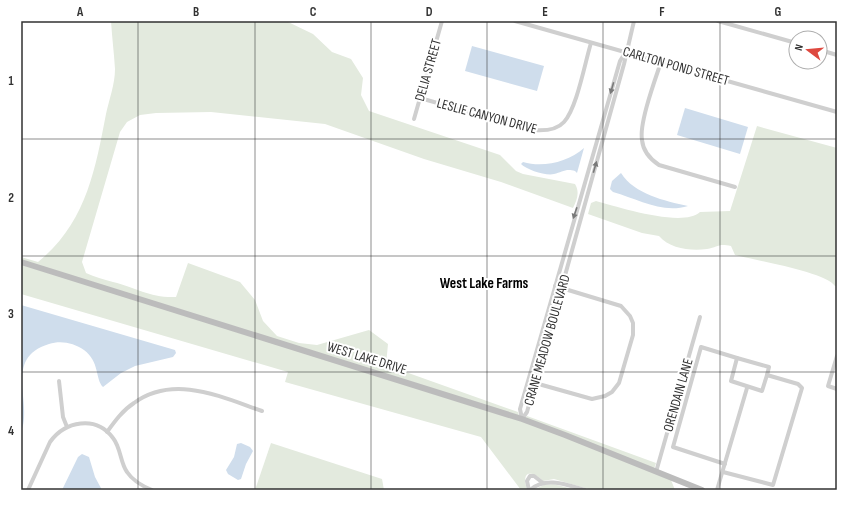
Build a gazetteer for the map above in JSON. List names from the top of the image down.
{
  "streets": {
    "street": [
      "CARLTON POND STREET",
      "DELIA STREET",
      "LESLIE CANYON DRIVE",
      "CRANE MEADOW BOULEVARD",
      "WEST LAKE DRIVE",
      "ORENDAIN LANE"
    ]
  },
  "crossings": [
    ["CARLTON POND STREET", "LESLIE CANYON DRIVE"],
    ["CARLTON POND STREET", "CRANE MEADOW BOULEVARD"],
    ["DELIA STREET", "LESLIE CANYON DRIVE"],
    ["CRANE MEADOW BOULEVARD", "WEST LAKE DRIVE"],
    ["WEST LAKE DRIVE", "ORENDAIN LANE"]
  ],
  "districts": ["West Lake Farms"],
  "north": "left",
  "grid": {
    "columns": [
      "A",
      "B",
      "C",
      "D",
      "E",
      "F",
      "G"
    ],
    "rows": [
      "1",
      "2",
      "3",
      "4"
    ]
  }
}
